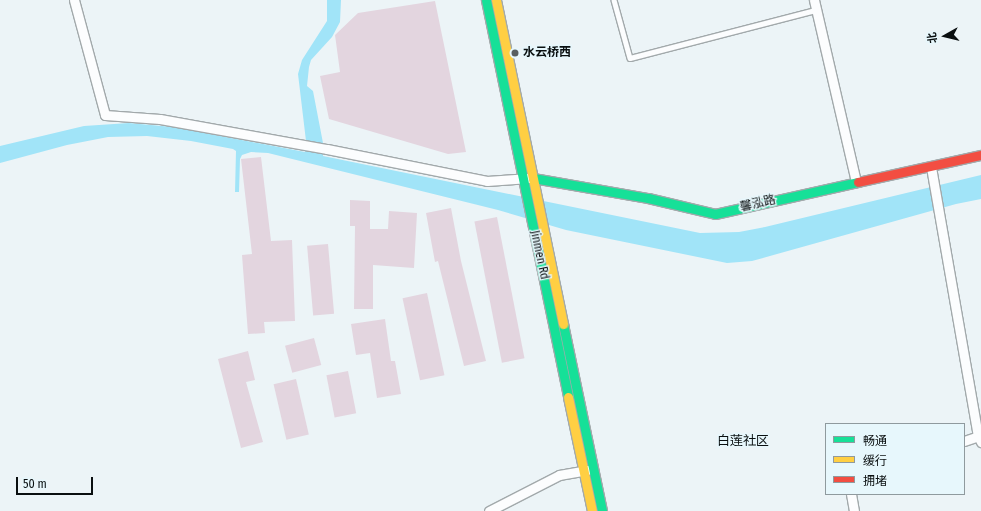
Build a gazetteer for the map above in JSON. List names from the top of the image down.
{
  "streets": {
    "main road": ["馨泓路", "Jinmen Rd"]
  },
  "crossings": [
    ["馨泓路", "Jinmen Rd"]
  ],
  "districts": ["白莲社区"],
  "places": ["水云桥西"],
  "legend": ["畅通", "缓行", "拥堵"],
  "scale_bar": "50 m",
  "north": "left"
}
